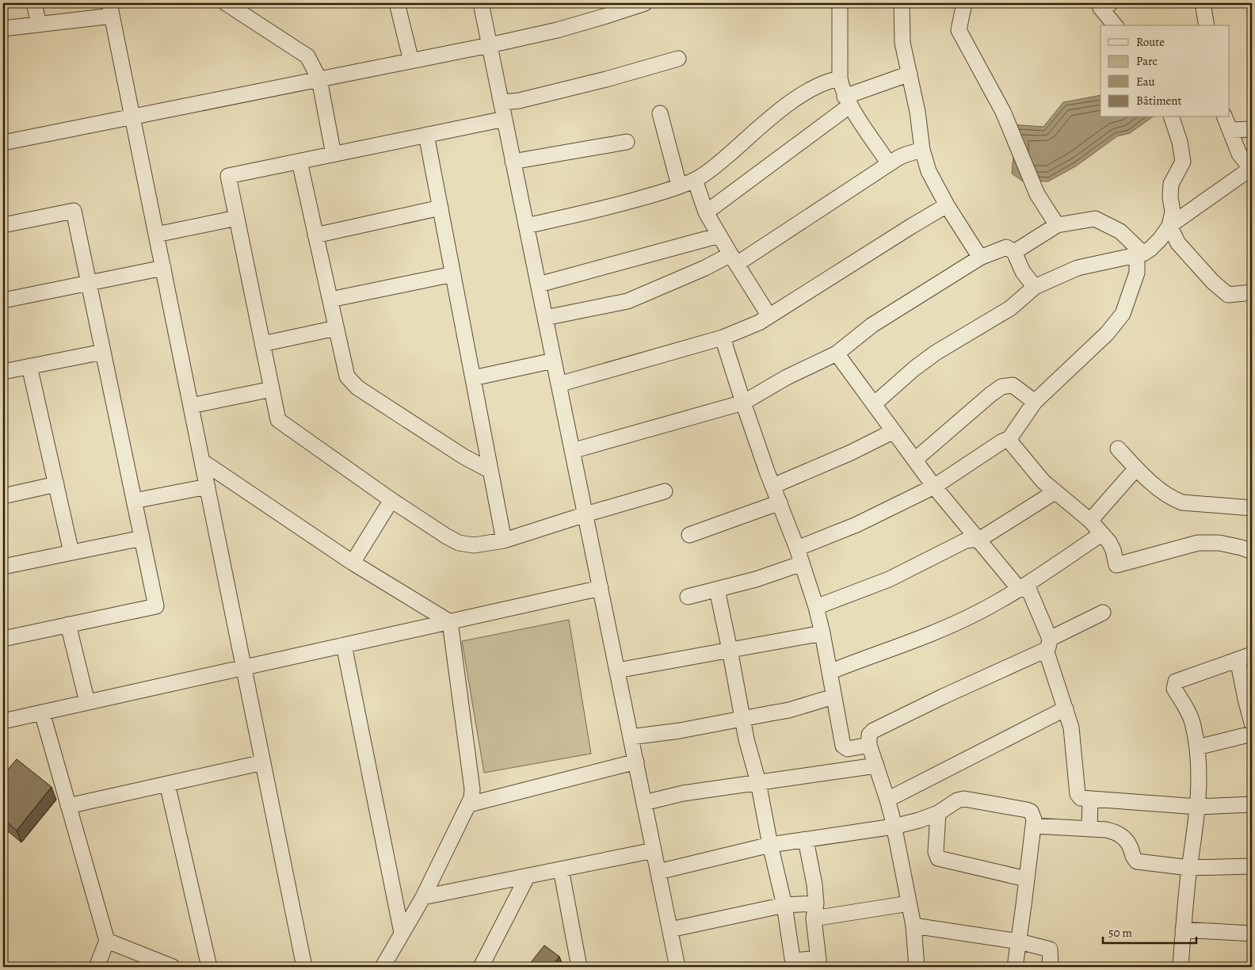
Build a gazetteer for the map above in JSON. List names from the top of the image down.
{
  "legend": [
    "Route",
    "Parc",
    "Eau",
    "Bâtiment"
  ],
  "scale_bar": "50 m"
}
